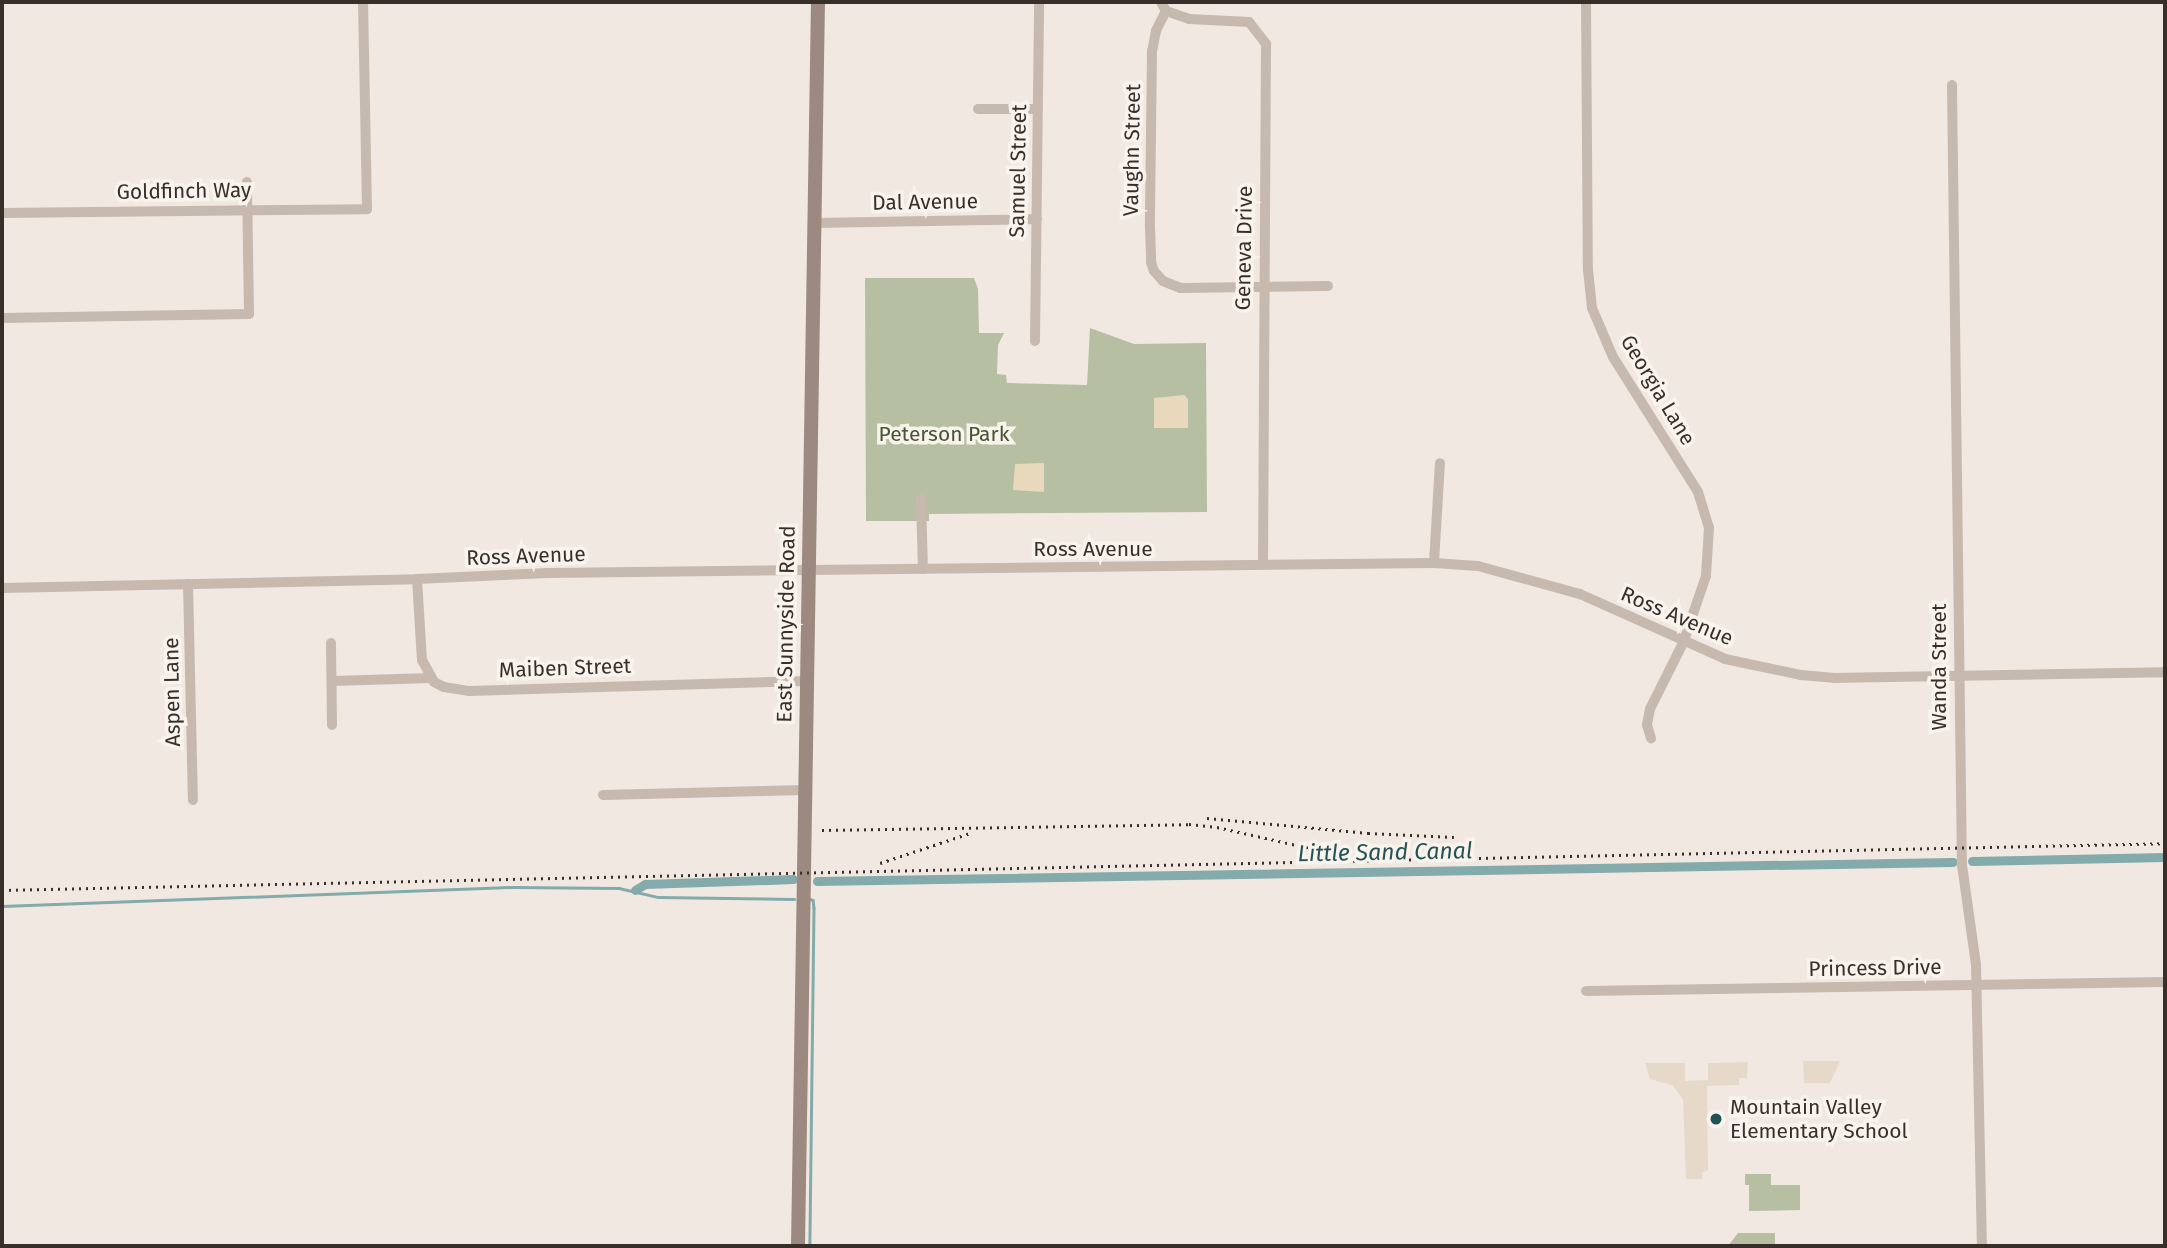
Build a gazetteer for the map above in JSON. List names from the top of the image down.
{
  "streets": {
    "main road": ["East Sunnyside Road"],
    "street": [
      "Vaughn Street",
      "Samuel Street",
      "Goldfinch Way",
      "Dal Avenue",
      "Geneva Drive",
      "Georgia Lane",
      "Ross Avenue",
      "Wanda Street",
      "Maiben Street",
      "Aspen Lane",
      "Princess Drive"
    ]
  },
  "crossings": [
    ["Vaughn Street", "Geneva Drive"],
    ["Samuel Street", "Dal Avenue"],
    ["Dal Avenue", "East Sunnyside Road"],
    ["Geneva Drive", "Ross Avenue"],
    ["Georgia Lane", "Ross Avenue"],
    ["Ross Avenue", "East Sunnyside Road"],
    ["Ross Avenue", "Wanda Street"],
    ["Ross Avenue", "Aspen Lane"],
    ["East Sunnyside Road", "Maiben Street"],
    ["Wanda Street", "Princess Drive"]
  ],
  "water": ["Little Sand Canal"],
  "parks": ["Peterson Park"],
  "places": ["Mountain Valley Elementary School"]
}
